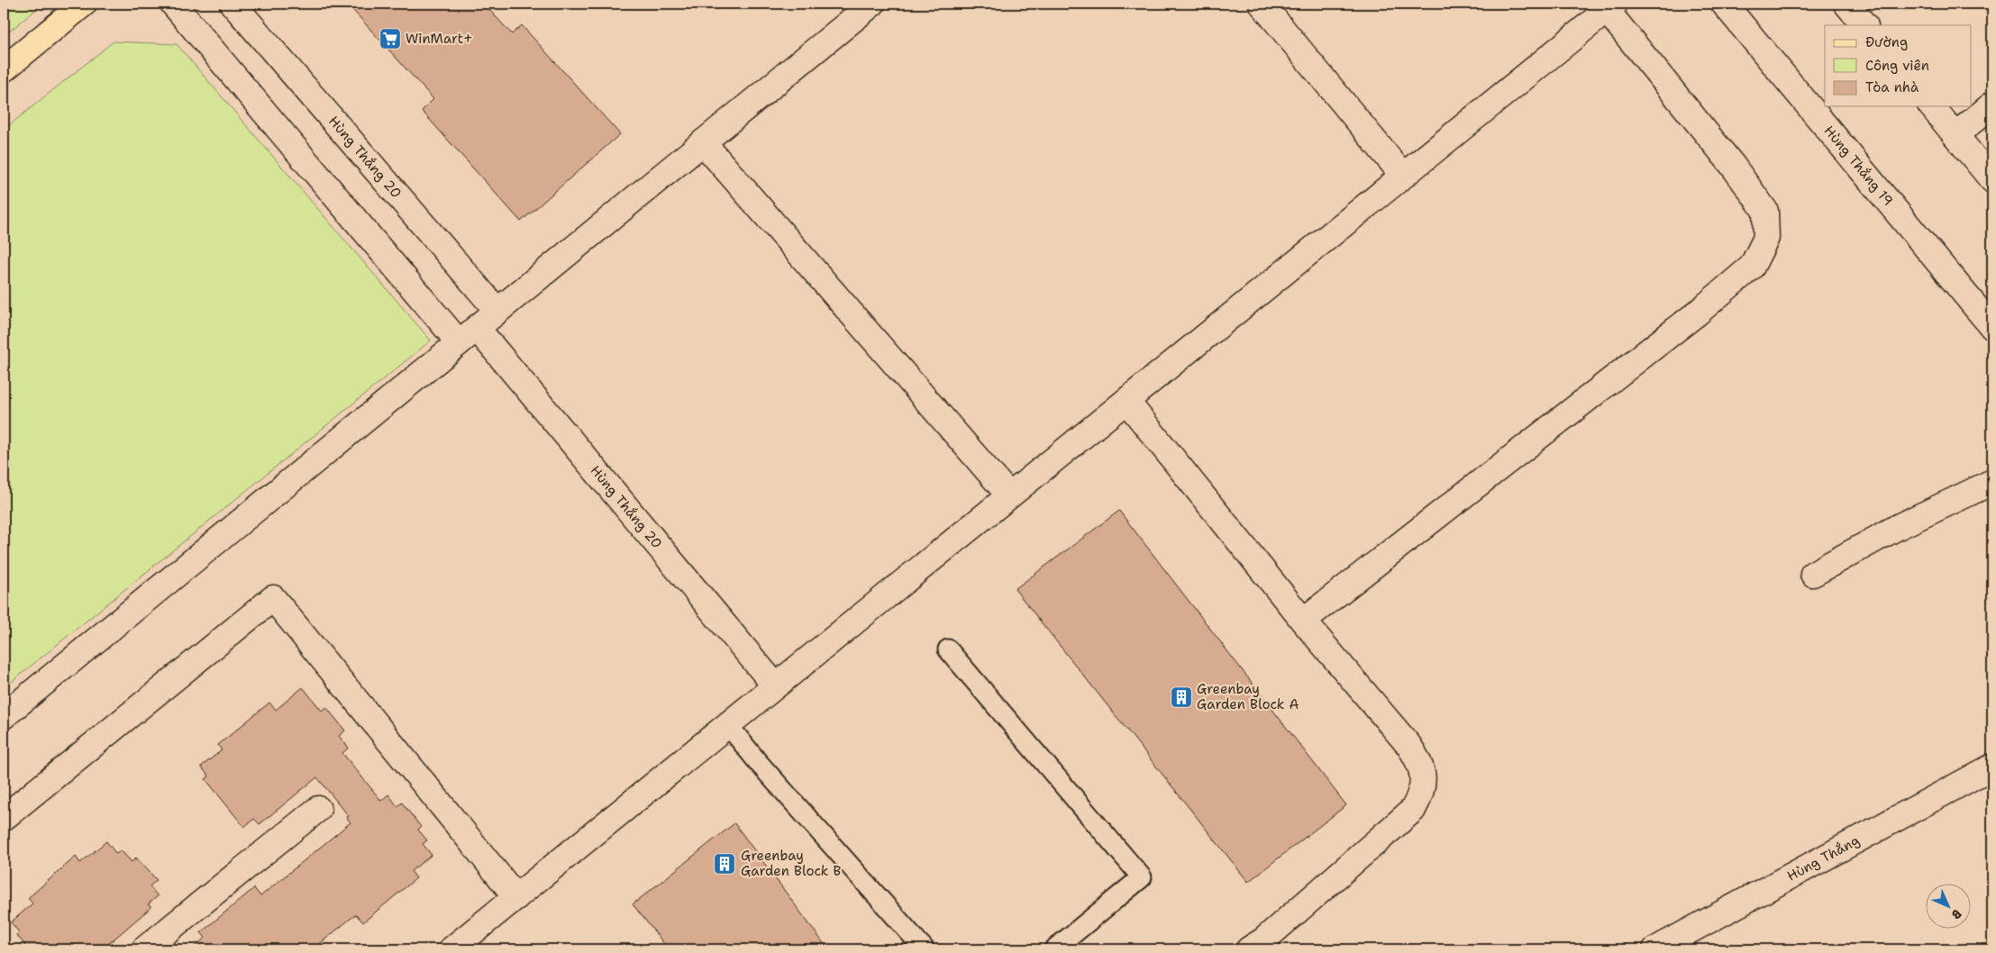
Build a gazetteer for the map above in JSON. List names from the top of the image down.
{
  "streets": {
    "street": ["Hùng Thắng 20", "Hùng Thắng 19", "Hùng Thắng"]
  },
  "places": {
    "supermarket": ["WinMart+"],
    "building": ["Greenbay Garden Block A", "Greenbay Garden Block B"]
  },
  "legend": ["Đường", "Công viên", "Tòa nhà"],
  "north": "bottom right"
}
